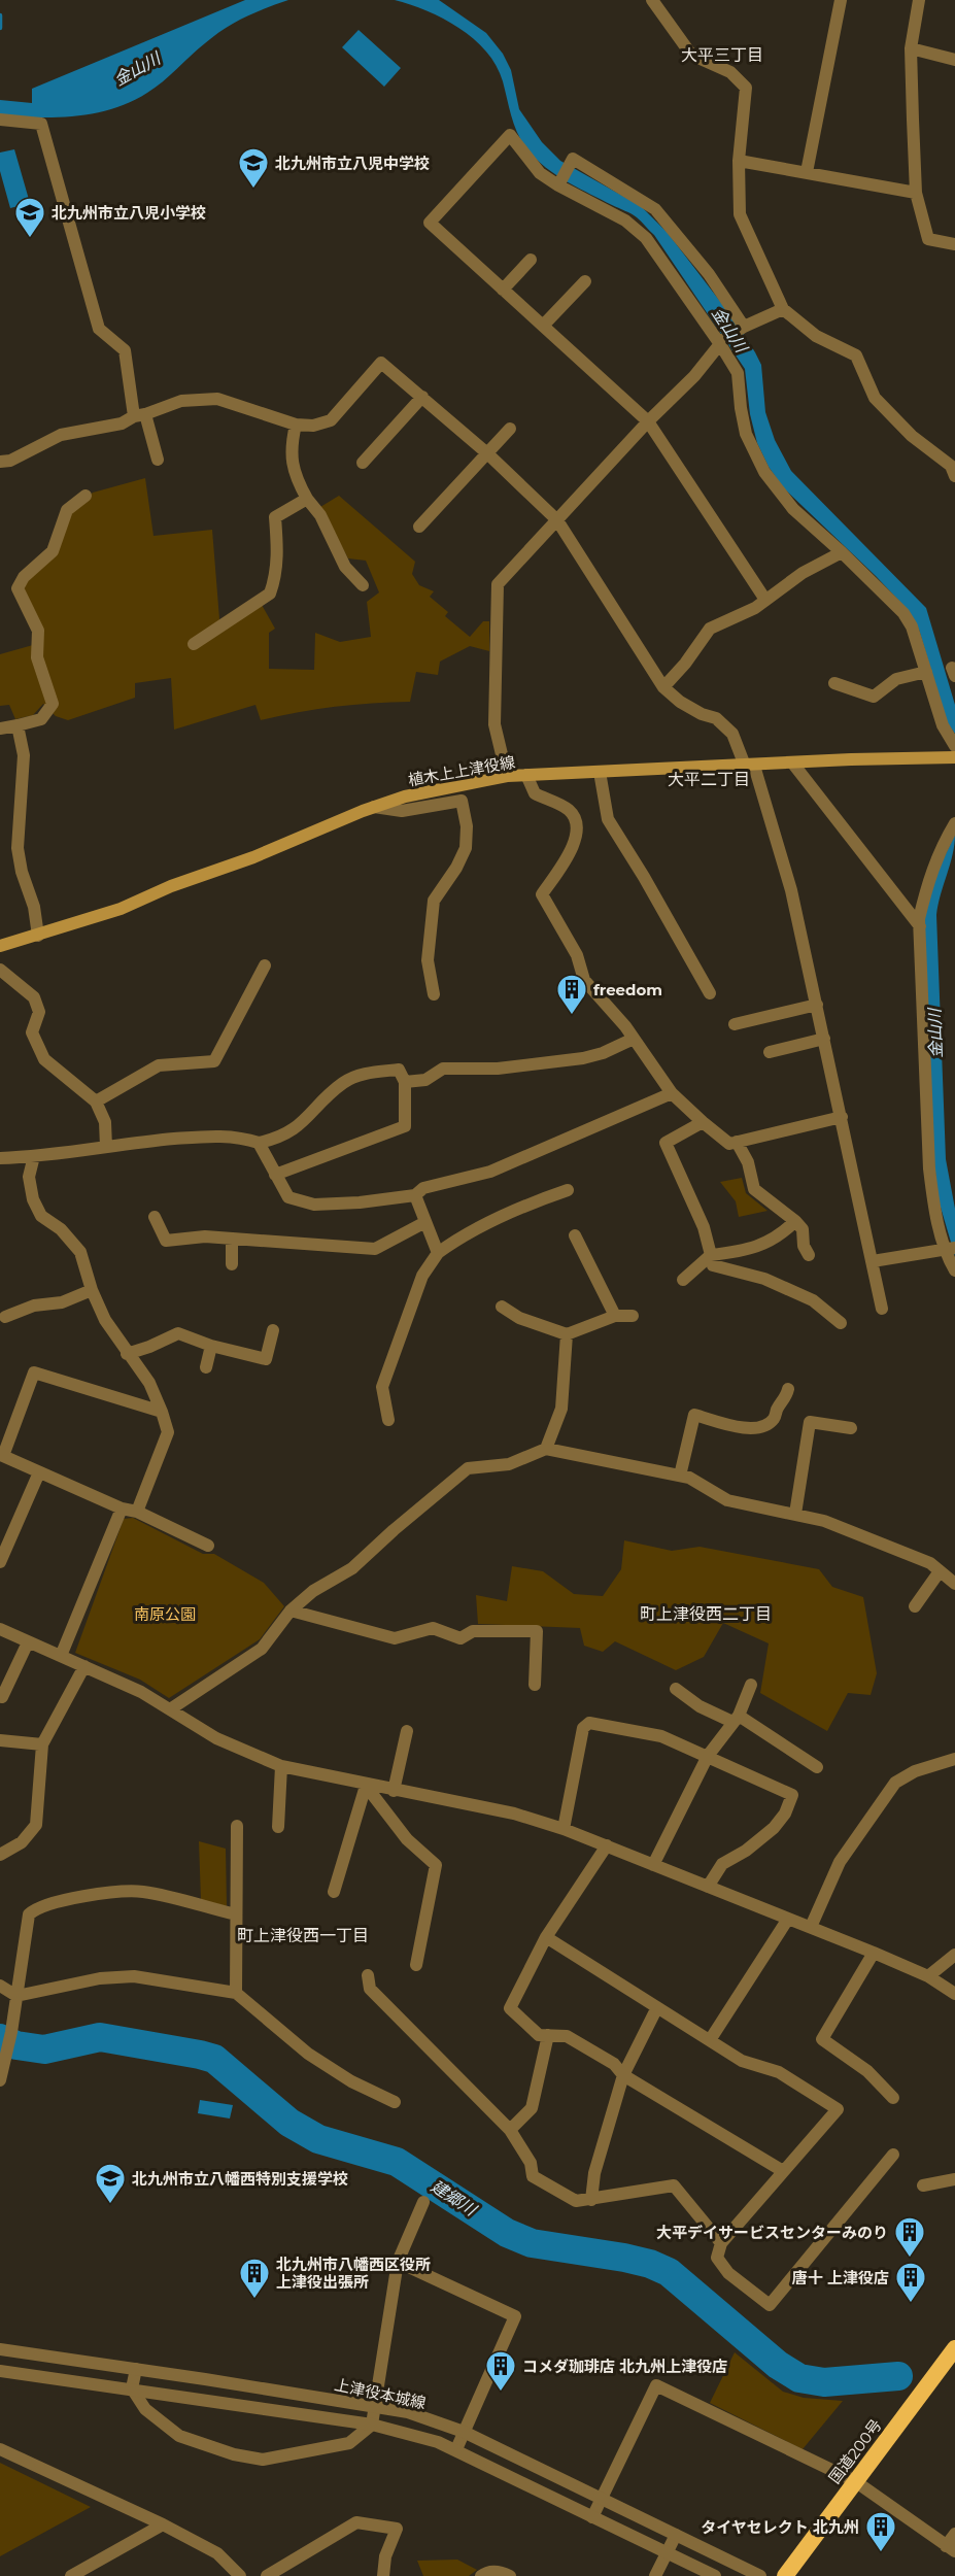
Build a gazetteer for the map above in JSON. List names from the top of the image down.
{
  "streets": {
    "highway": ["国道200号"],
    "main road": ["植木上上津役線"],
    "street": ["上津役本城線"]
  },
  "districts": [
    "大平三丁目",
    "大平二丁目",
    "町上津役西二丁目",
    "町上津役西一丁目"
  ],
  "water": ["金山川", "建郷川"],
  "parks": ["南原公園"],
  "places": {
    "school or university": ["北九州市立八児中学校", "北九州市立八児小学校", "北九州市立八幡西特別支援学校"],
    "building": [
      "freedom",
      "大平デイサービスセンターみのり",
      "北九州市八幡西区役所 上津役出張所",
      "唐十 上津役店",
      "コメダ珈琲店 北九州上津役店",
      "タイヤセレクト 北九州"
    ]
  }
}
